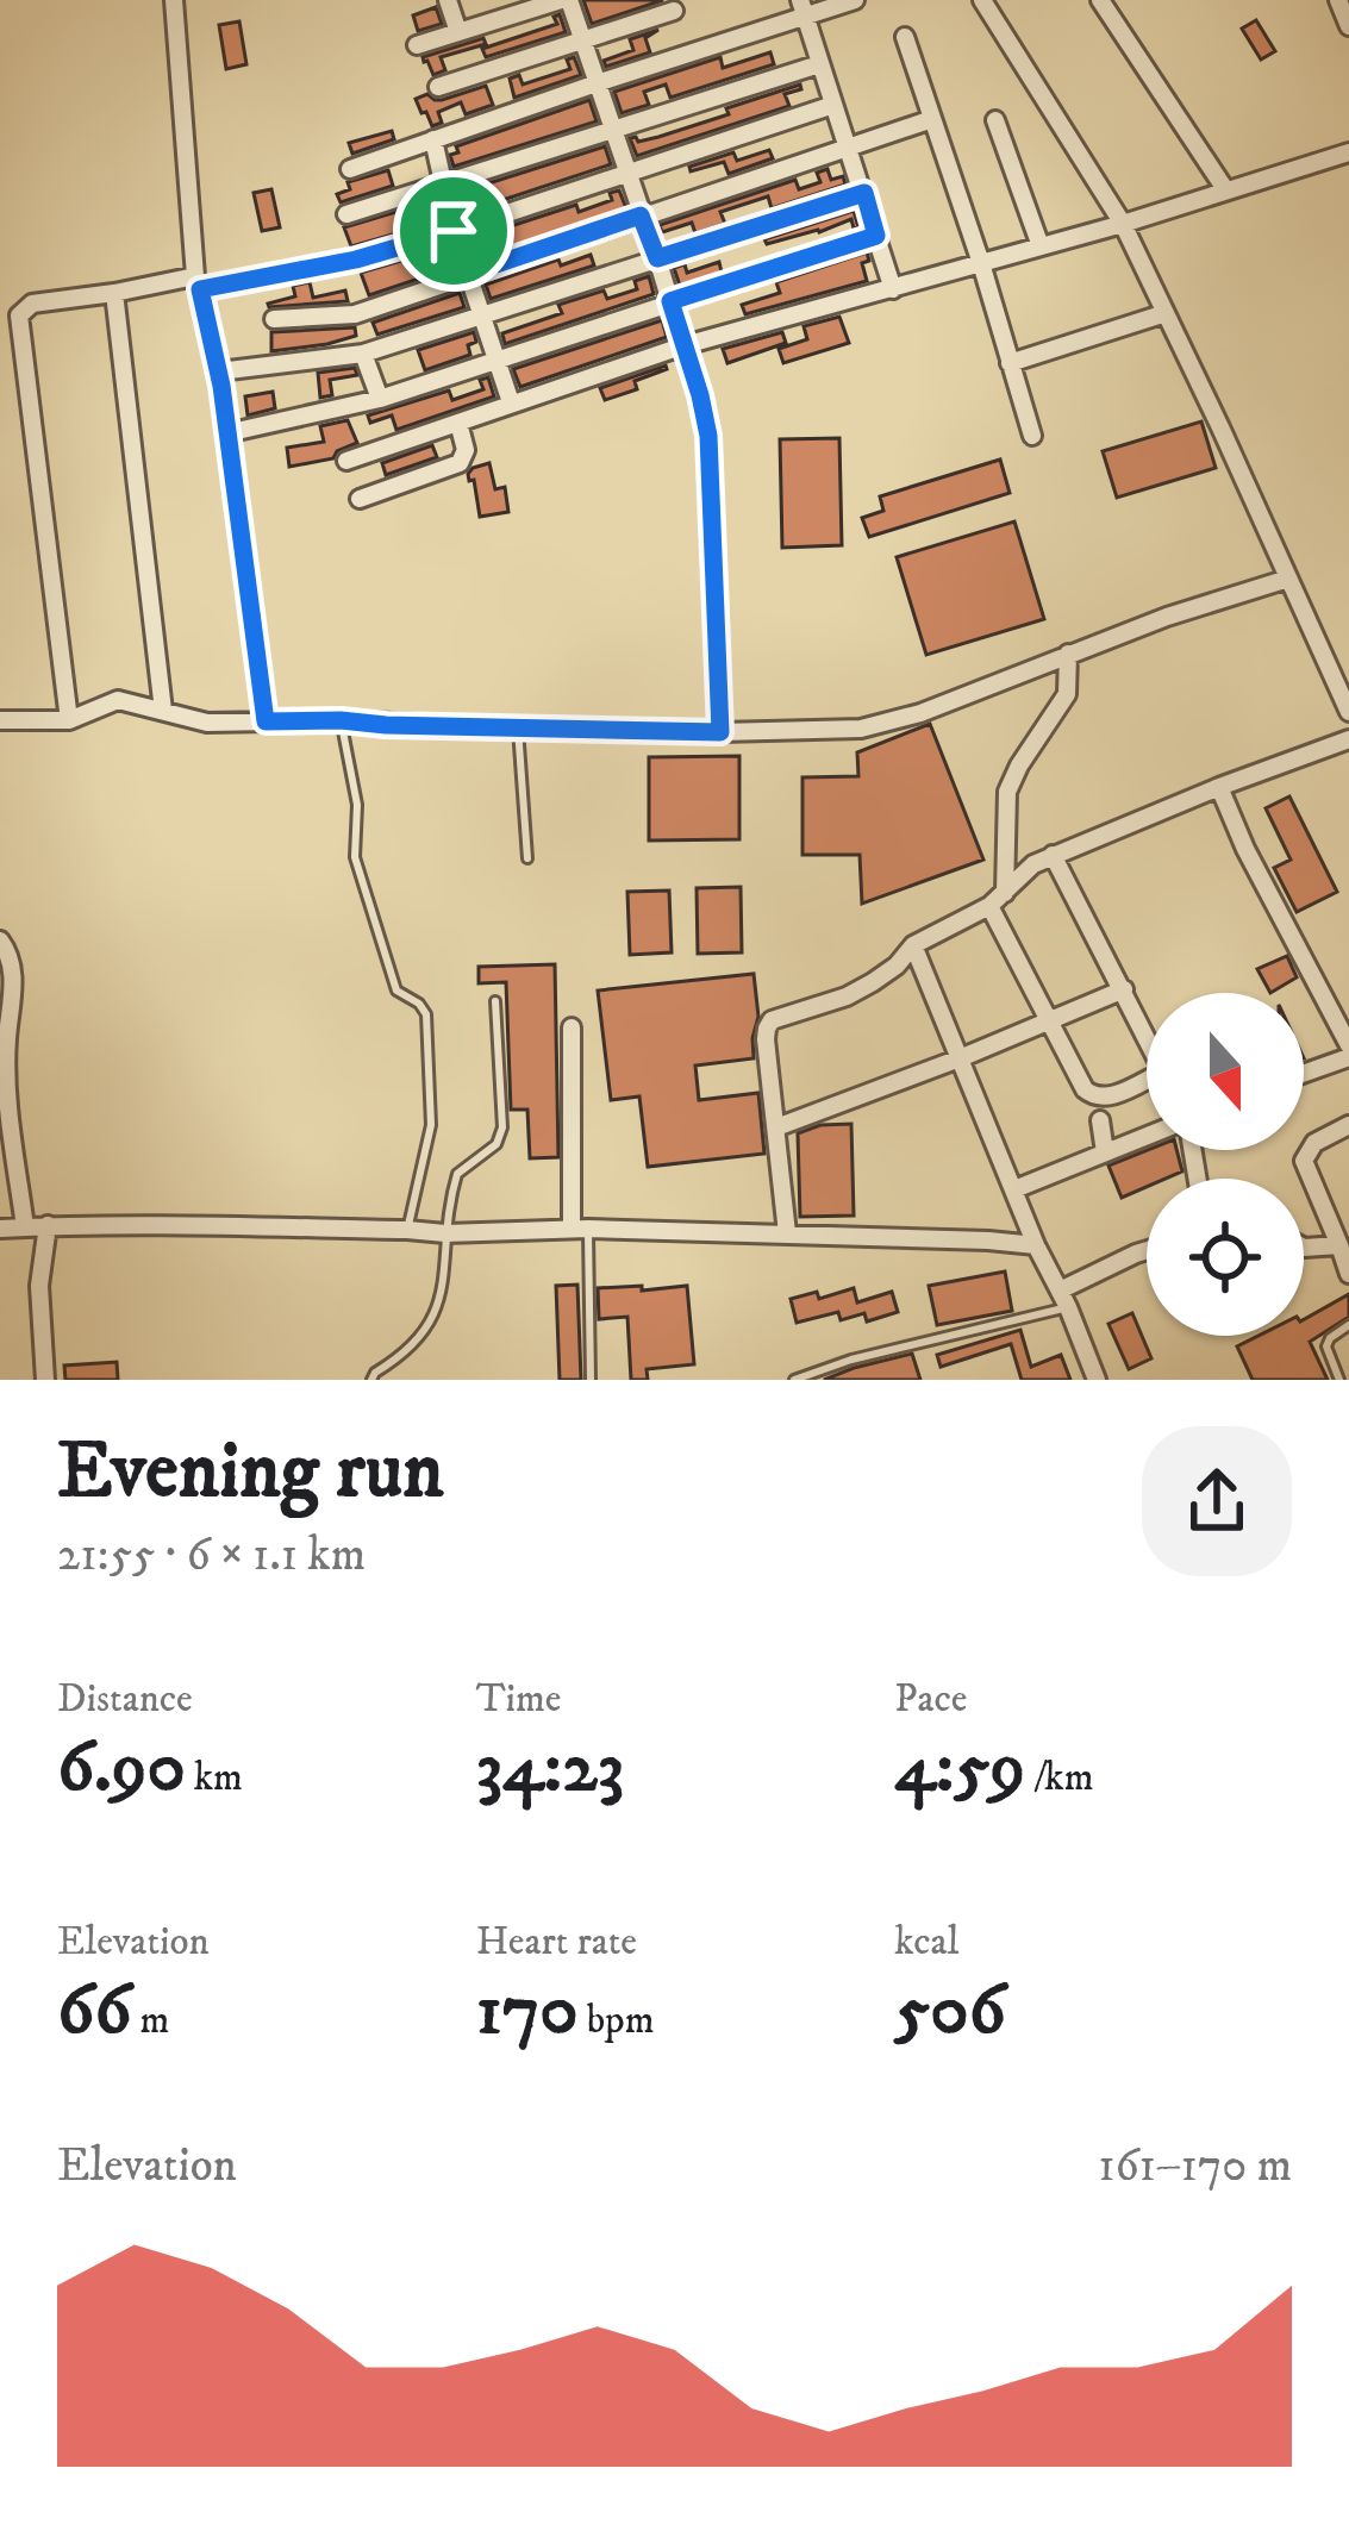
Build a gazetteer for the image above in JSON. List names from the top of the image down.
{
  "north": "bottom",
  "page": {
    "heading": ["Evening run", "21:55 · 6 × 1.1 km"],
    "stats": [
      ["Distance", "6.90 km"],
      ["Time", "34:23"],
      ["Pace", "4:59 /km"],
      ["Elevation", "66 m"],
      ["Heart rate", "170 bpm"],
      ["kcal", "506"]
    ],
    "chart": ["Elevation", "161–170 m"]
  }
}
